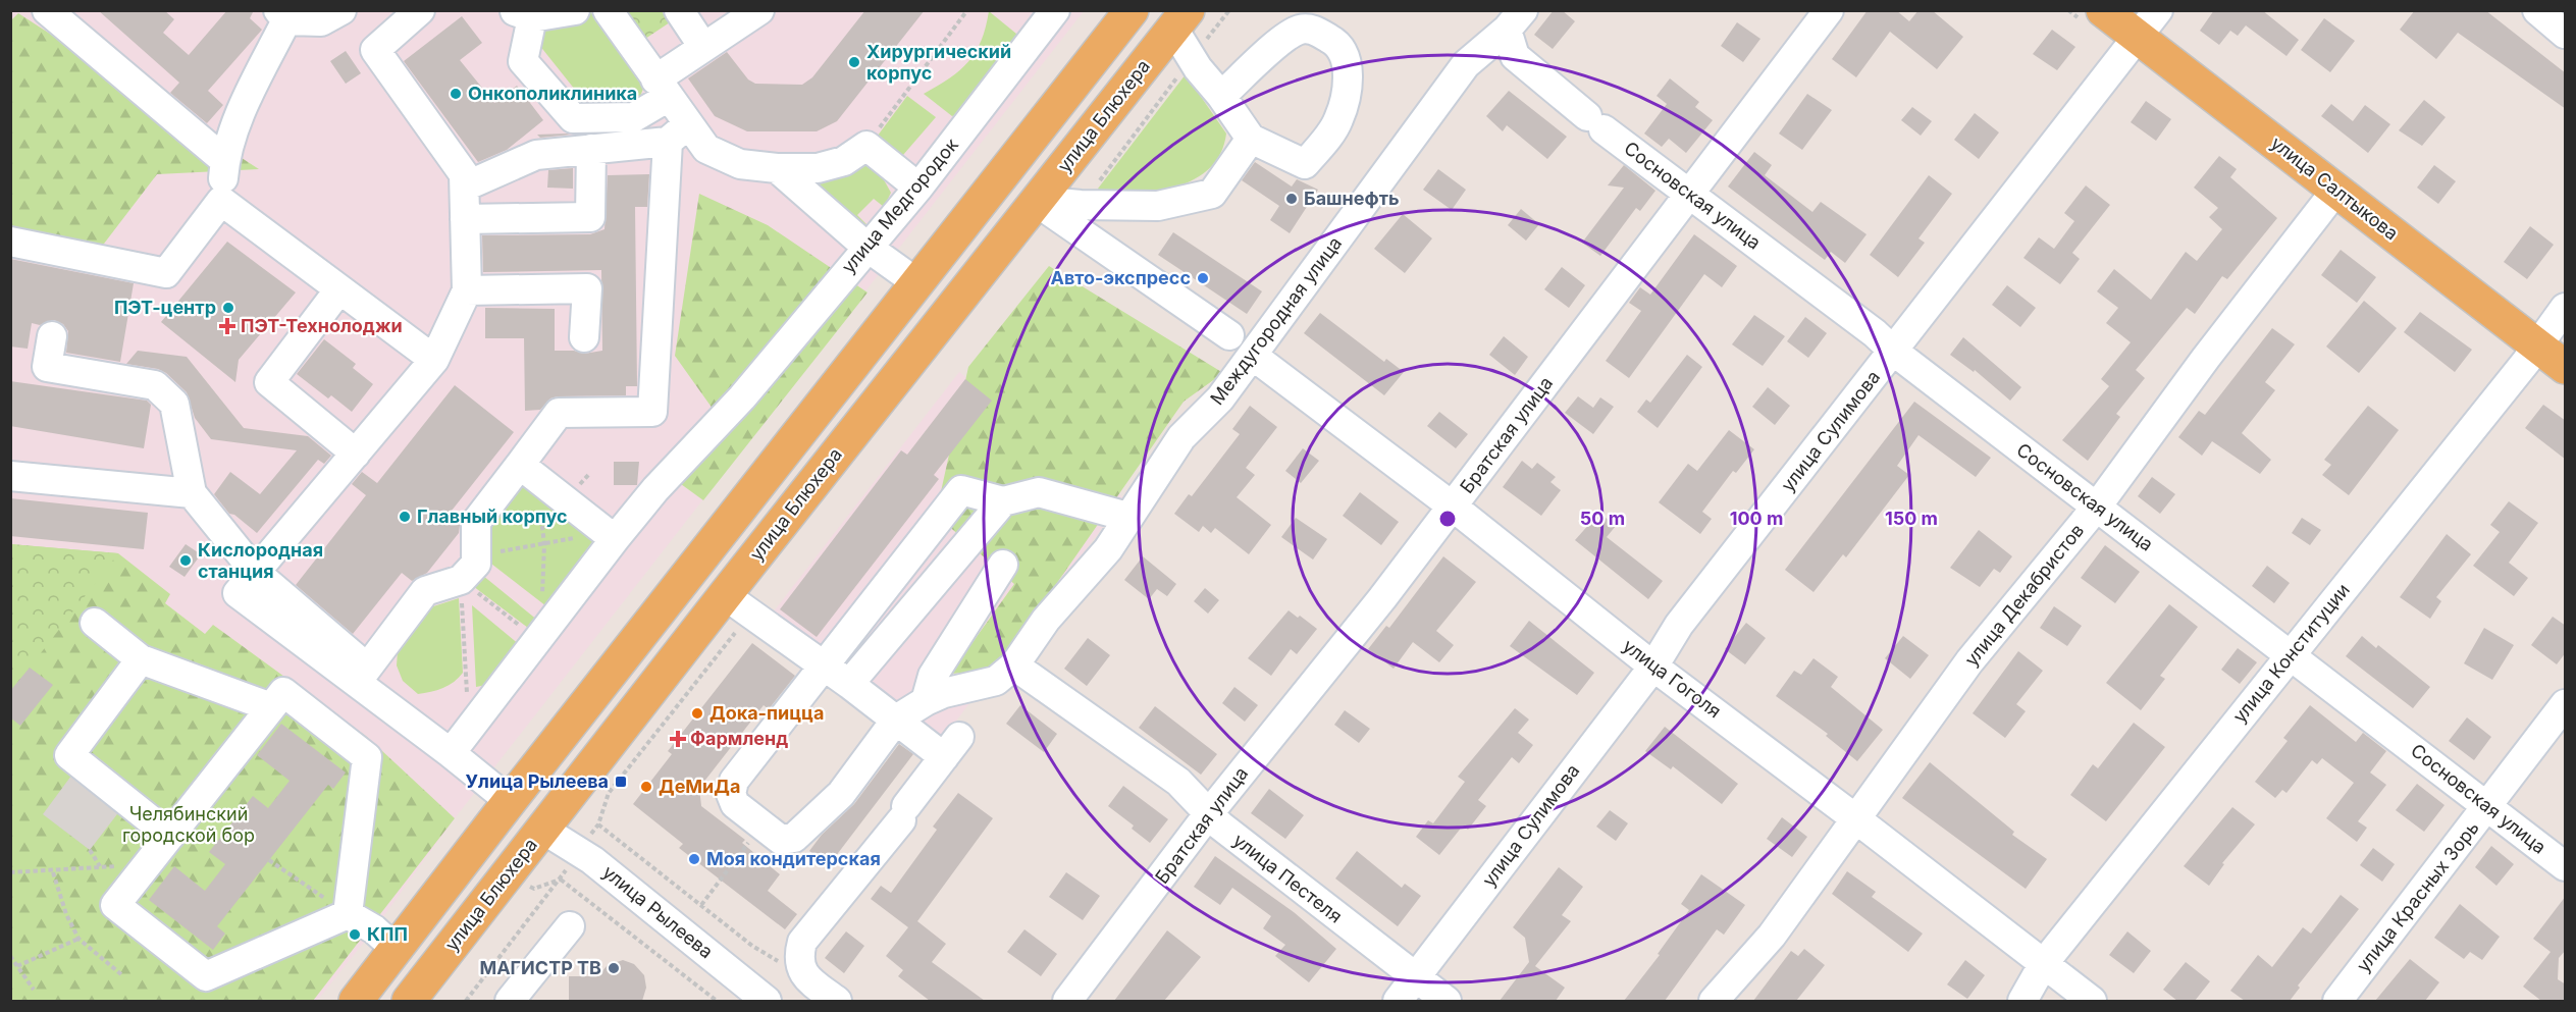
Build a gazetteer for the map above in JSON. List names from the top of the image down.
{
  "streets": {
    "main road": ["улица Блюхера", "улица Салтыкова"],
    "street": [
      "Сосновская улица",
      "улица Медгородок",
      "Междугородная улица",
      "улица Сулимова",
      "Братская улица",
      "улица Декабристов",
      "улица Конституции",
      "улица Гоголя",
      "улица Пестеля",
      "улица Красных Зорь",
      "улица Рылеева"
    ]
  },
  "crossings": [
    ["улица Блюхера", "улица Рылеева"],
    ["улица Салтыкова", "улица Сулимова"],
    ["улица Салтыкова", "улица Декабристов"],
    ["улица Салтыкова", "улица Конституции"],
    ["Сосновская улица", "Междугородная улица"],
    ["Сосновская улица", "улица Сулимова"],
    ["Сосновская улица", "Братская улица"],
    ["Сосновская улица", "улица Декабристов"],
    ["Сосновская улица", "улица Конституции"],
    ["Сосновская улица", "улица Красных Зорь"],
    ["Междугородная улица", "улица Гоголя"],
    ["Междугородная улица", "улица Пестеля"],
    ["улица Сулимова", "улица Гоголя"],
    ["улица Сулимова", "улица Пестеля"],
    ["Братская улица", "улица Гоголя"],
    ["Братская улица", "улица Пестеля"],
    ["улица Декабристов", "улица Гоголя"],
    ["улица Конституции", "улица Гоголя"]
  ],
  "parks": ["Челябинский городской бор"],
  "places": {
    "other": [
      "Хирургический корпус",
      "Онкополиклиника",
      "Башнефть",
      "Авто-экспресс",
      "ПЭТ-центр",
      "Главный корпус",
      "Кислородная станция",
      "Дока-пицца",
      "ДеМиДа",
      "Моя кондитерская",
      "КПП",
      "МАГИСТР ТВ"
    ],
    "health": ["ПЭТ-Технолоджи", "Фармленд"],
    "transit": ["Улица Рылеева"]
  },
  "rings": ["50 m", "100 m", "150 m"]
}
